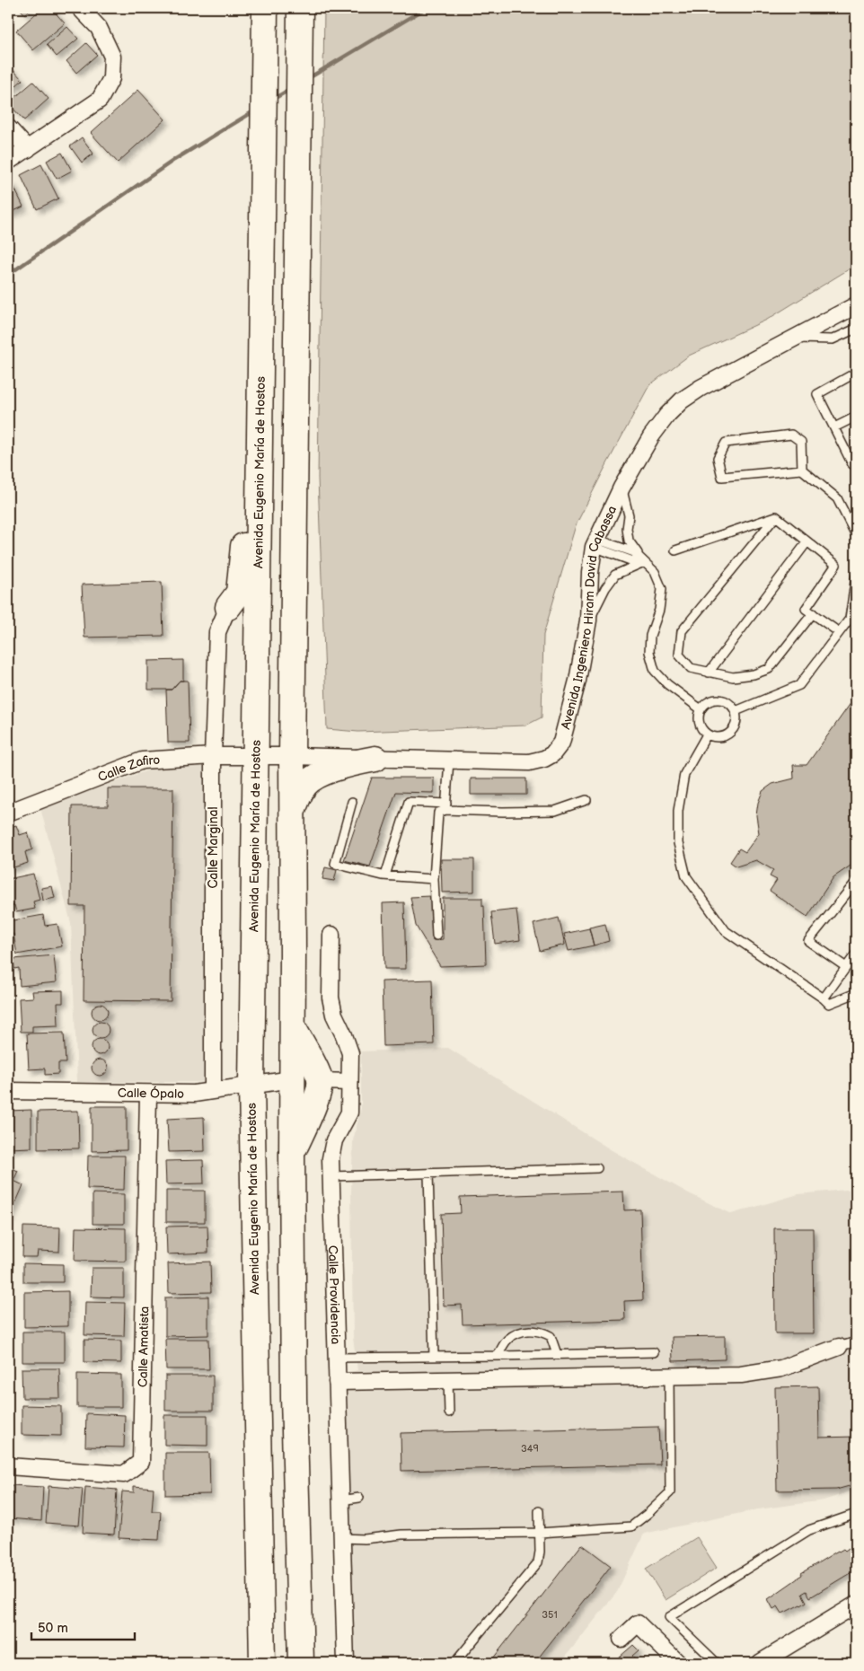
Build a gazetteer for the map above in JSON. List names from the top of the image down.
{
  "streets": {
    "highway": ["Avenida Eugenio María de Hostos"],
    "street": [
      "Avenida Ingeniero Hiram David Cabassa",
      "Calle Zafiro",
      "Calle Marginal",
      "Calle Ópalo",
      "Calle Providencia",
      "Calle Amatista"
    ]
  },
  "crossings": [
    ["Avenida Eugenio María de Hostos", "Avenida Ingeniero Hiram David Cabassa"],
    ["Avenida Eugenio María de Hostos", "Calle Zafiro"],
    ["Avenida Eugenio María de Hostos", "Calle Ópalo"],
    ["Avenida Ingeniero Hiram David Cabassa", "Calle Zafiro"],
    ["Calle Zafiro", "Calle Marginal"],
    ["Calle Marginal", "Calle Ópalo"],
    ["Calle Ópalo", "Calle Amatista"]
  ],
  "house_numbers": ["349", "351"],
  "scale_bar": "50 m"
}
